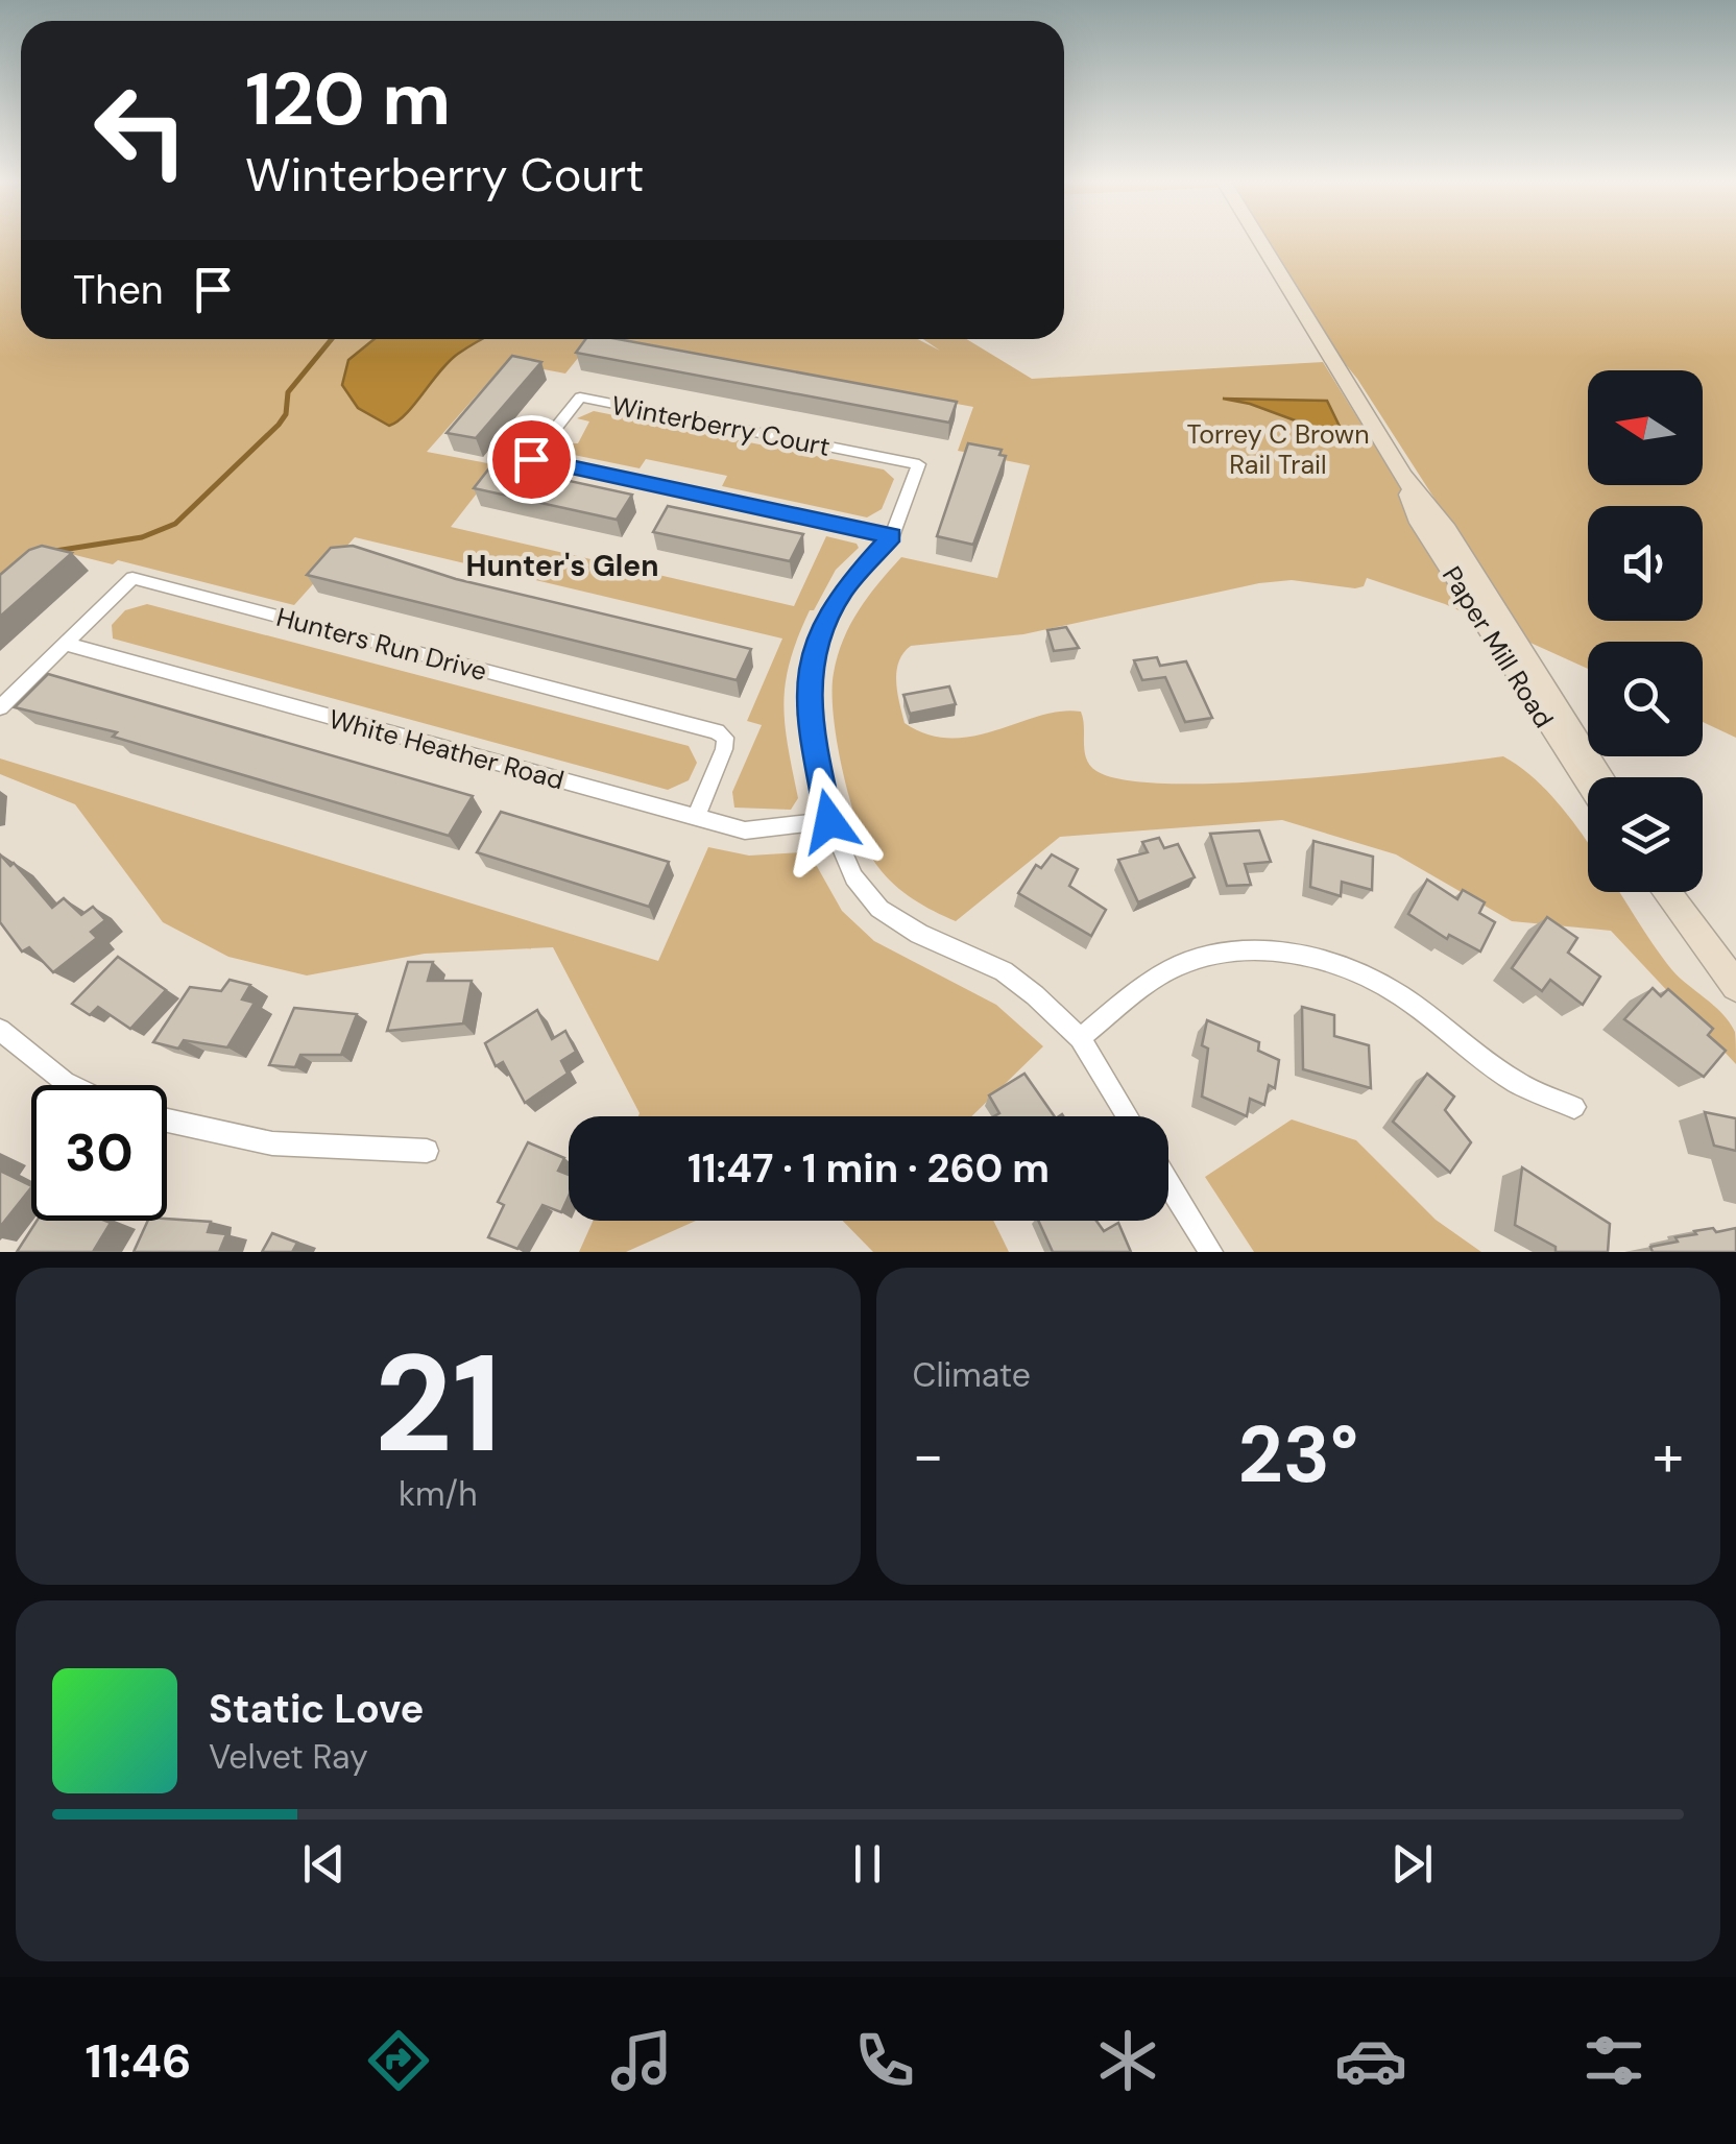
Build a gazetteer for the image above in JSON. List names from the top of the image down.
{
  "streets": {
    "main road": ["Paper Mill Road"],
    "street": ["Winterberry Court", "Hunters Run Drive", "White Heather Road"]
  },
  "crossings": [
    ["Winterberry Court", "White Heather Road"],
    ["Hunters Run Drive", "White Heather Road"]
  ],
  "districts": ["Hunter's Glen"],
  "parks": ["Torrey C Brown Rail Trail"],
  "north": "left",
  "page": {
    "turn": ["120 m", "Winterberry Court"],
    "then": "Then",
    "limit": "30",
    "trip": "11:47 · 1 min · 260 m",
    "tile": [
      ["21", "km/h"],
      "Climate"
    ],
    "heat": ["−", "23°", "+"],
    "song": ["Static Love", "Velvet Ray"],
    "tabs": "11:46"
  }
}
